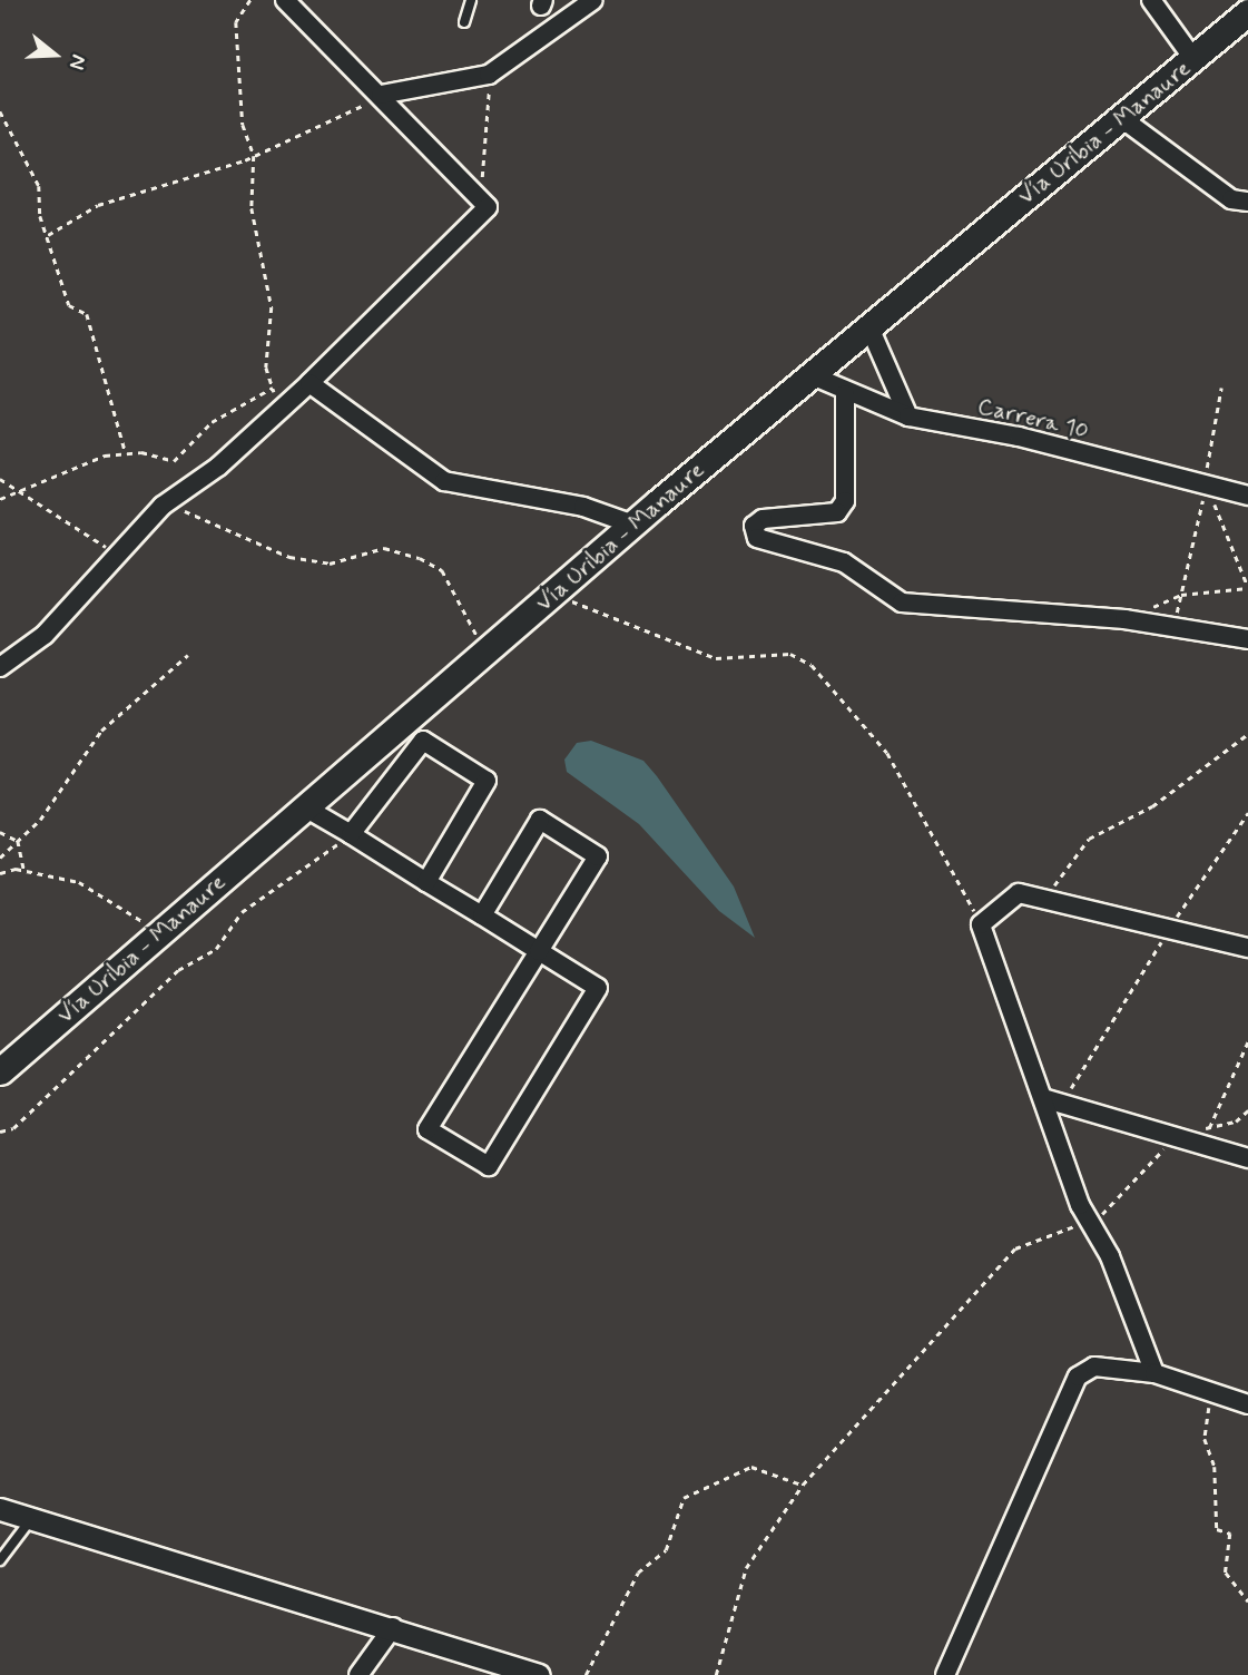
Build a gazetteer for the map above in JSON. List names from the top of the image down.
{
  "streets": {
    "main road": ["Vía Uribia - Manaure"],
    "street": ["Carrera 10"]
  },
  "crossings": [
    ["Vía Uribia - Manaure", "Carrera 10"]
  ],
  "north": "right"
}
